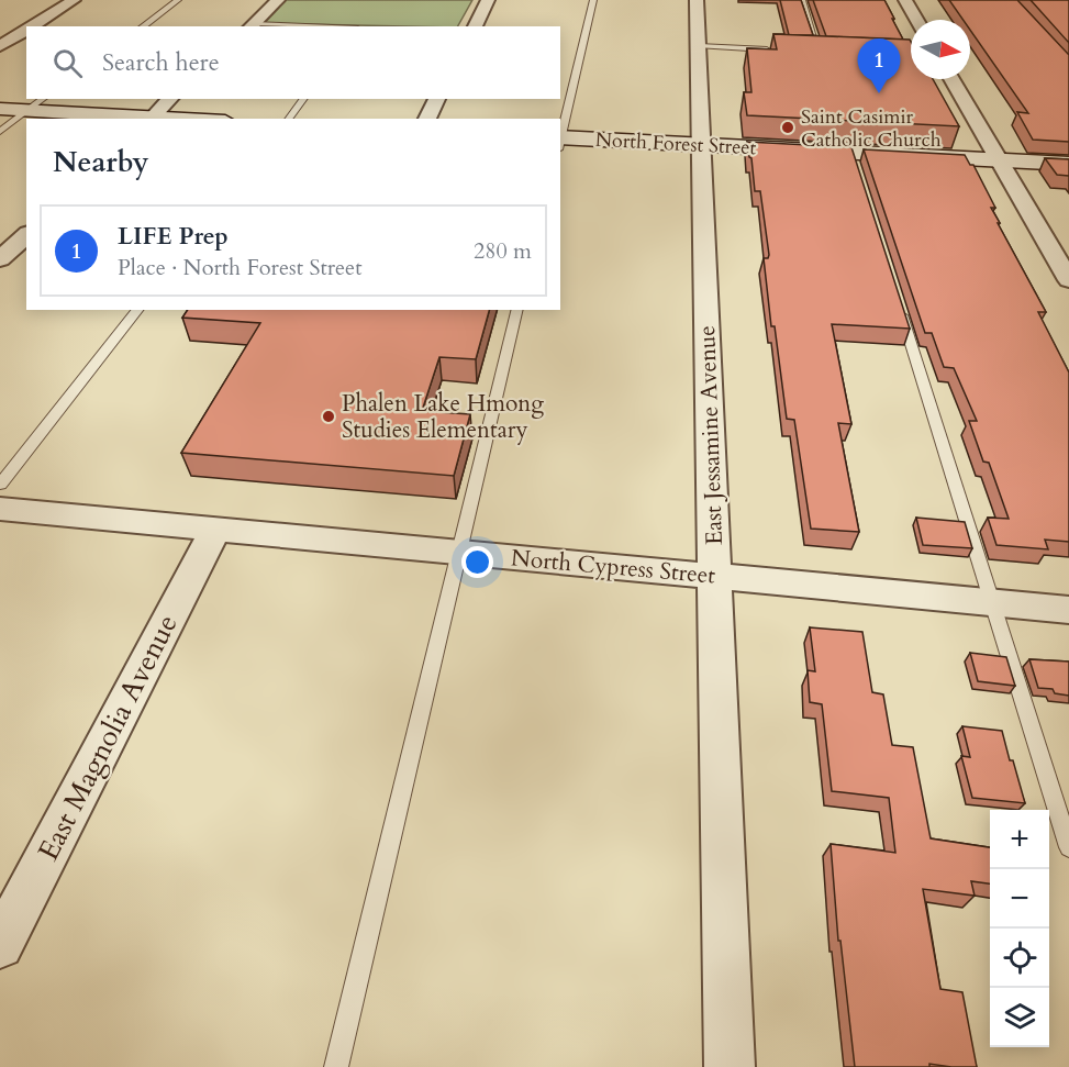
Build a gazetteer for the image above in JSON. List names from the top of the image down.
{
  "streets": {
    "street": [
      "North Forest Street",
      "East Jessamine Avenue",
      "North Cypress Street",
      "East Magnolia Avenue"
    ]
  },
  "crossings": [
    ["North Forest Street", "East Jessamine Avenue"],
    ["East Jessamine Avenue", "North Cypress Street"],
    ["North Cypress Street", "East Magnolia Avenue"]
  ],
  "places": ["Saint Casimir Catholic Church", "Phalen Lake Hmong Studies Elementary"],
  "north": "right",
  "page": {
    "search": "Search here",
    "pins": "1",
    "heading": "Nearby",
    "list": [
      {
        "mark": "1",
        "name": "LIFE Prep",
        "note": "Place · North Forest Street",
        "value": "280 m"
      }
    ],
    "map_buttons": ["+", "−"]
  }
}
